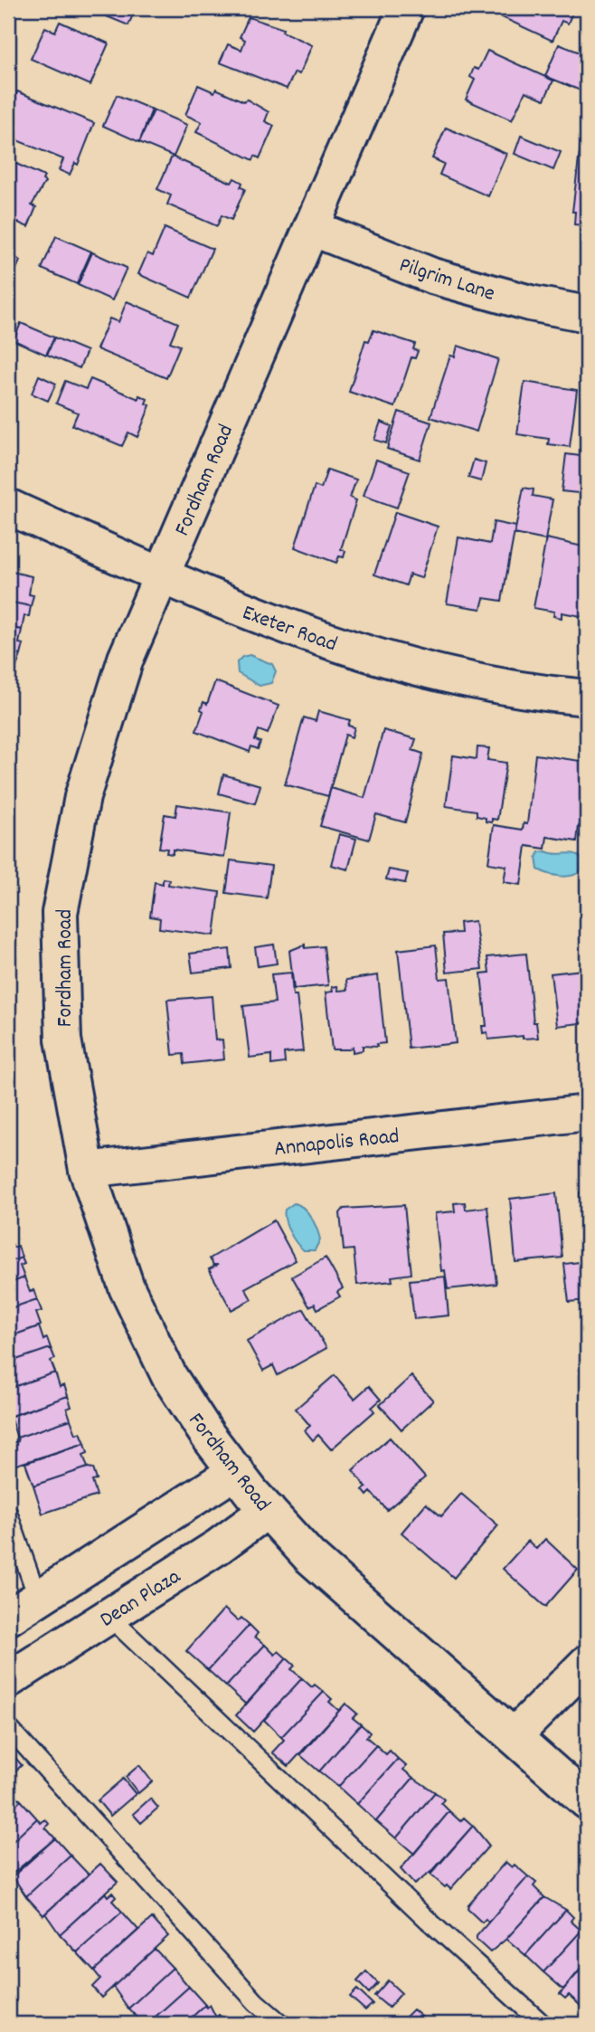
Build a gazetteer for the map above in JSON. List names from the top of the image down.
{
  "streets": {
    "street": [
      "Pilgrim Lane",
      "Fordham Road",
      "Exeter Road",
      "Annapolis Road",
      "Dean Plaza"
    ]
  },
  "crossings": [
    ["Pilgrim Lane", "Fordham Road"],
    ["Fordham Road", "Exeter Road"],
    ["Fordham Road", "Annapolis Road"],
    ["Fordham Road", "Dean Plaza"]
  ]
}
